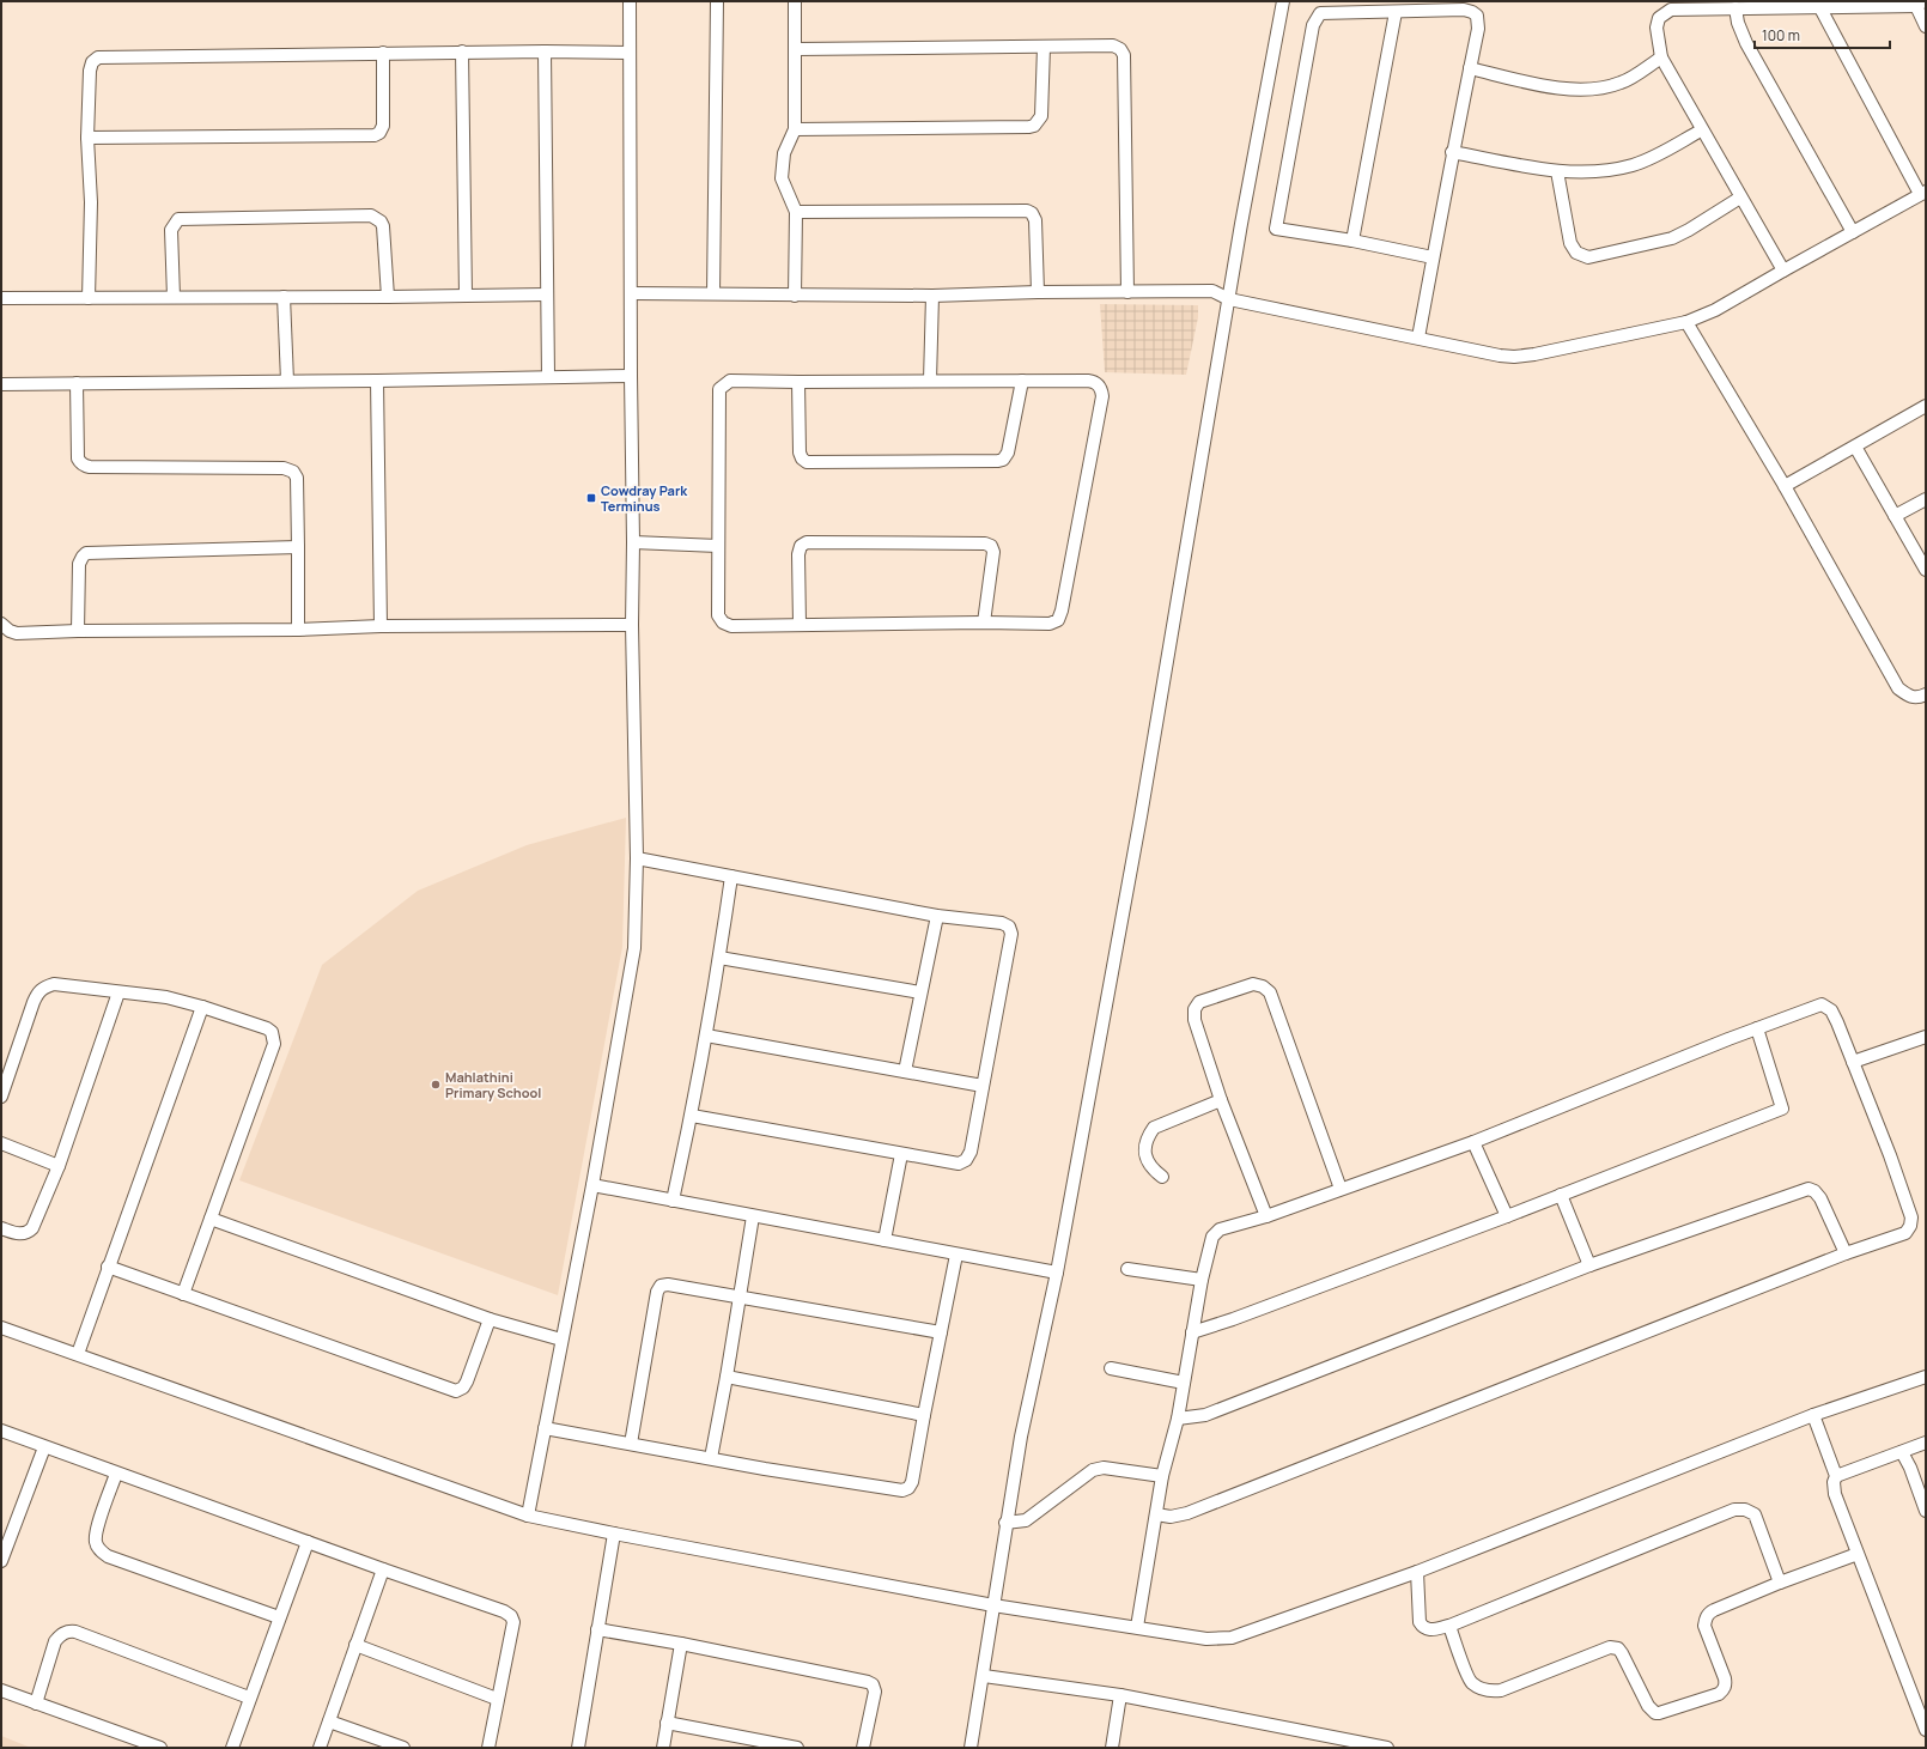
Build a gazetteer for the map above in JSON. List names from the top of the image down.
{
  "places": {
    "transit": ["Cowdray Park Terminus"],
    "other": ["Mahlathini Primary School"]
  },
  "scale_bar": "100 m"
}
